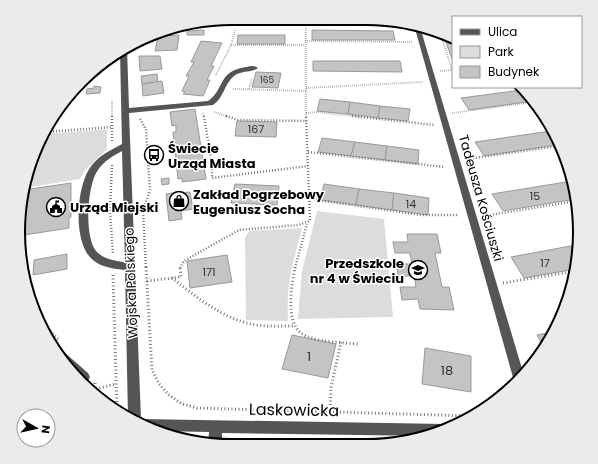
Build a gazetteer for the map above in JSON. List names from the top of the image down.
{
  "streets": {
    "street": ["Tadeusza Kościuszki", "Wojska Polskiego", "Laskowicka"]
  },
  "places": {
    "bus stop": ["Świecie Urząd Miasta"],
    "shop": ["Zakład Pogrzebowy Eugeniusz Socha"],
    "public building": ["Urząd Miejski"],
    "school or university": ["Przedszkole nr 4 w Świeciu"]
  },
  "house_numbers": [
    "165",
    "167",
    "15",
    "14",
    "17",
    "171",
    "1",
    "18"
  ],
  "legend": ["Ulica", "Park", "Budynek"],
  "north": "right"
}
